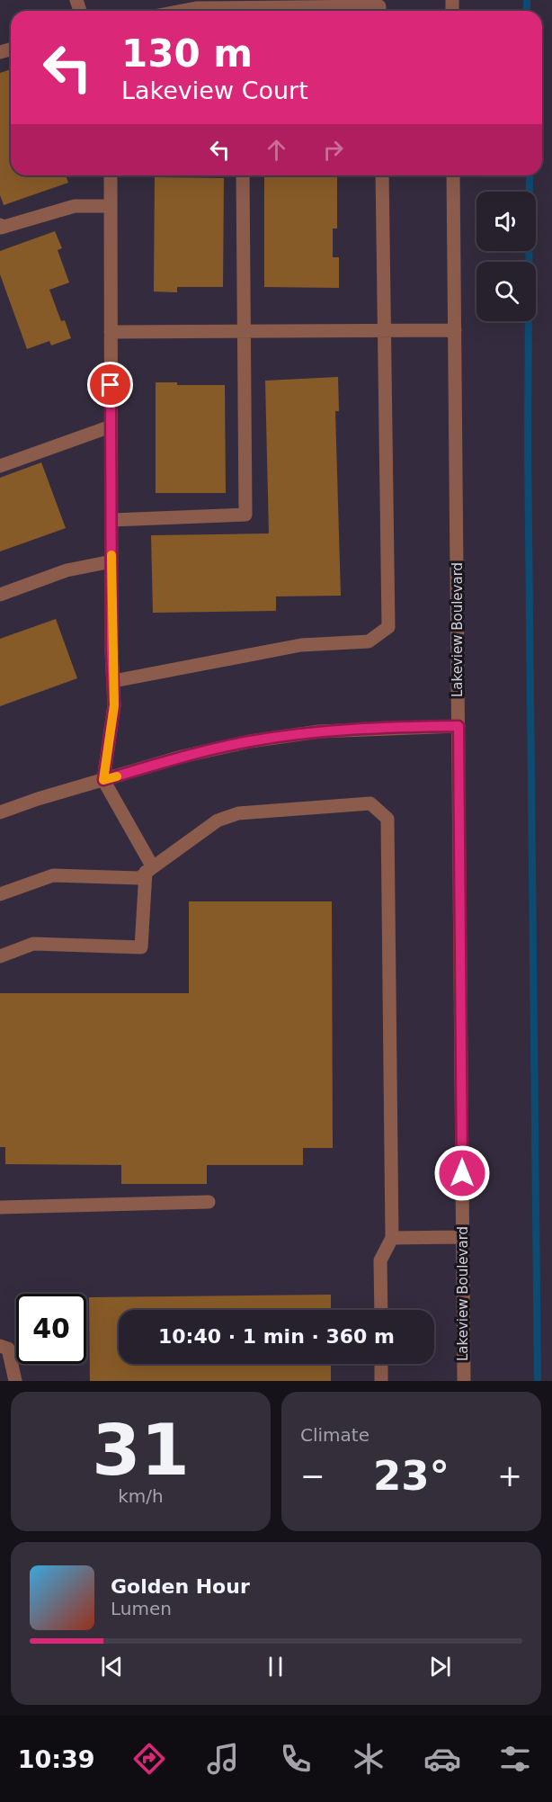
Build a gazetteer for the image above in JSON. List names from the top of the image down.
{
  "streets": {
    "street": ["Lakeview Boulevard"]
  },
  "page": {
    "turn": ["130 m", "Lakeview Court"],
    "limit": "40",
    "trip": "10:40 · 1 min · 360 m",
    "tile": [
      ["31", "km/h"],
      "Climate"
    ],
    "heat": ["−", "23°", "+"],
    "song": ["Golden Hour", "Lumen"],
    "tabs": "10:39"
  }
}
